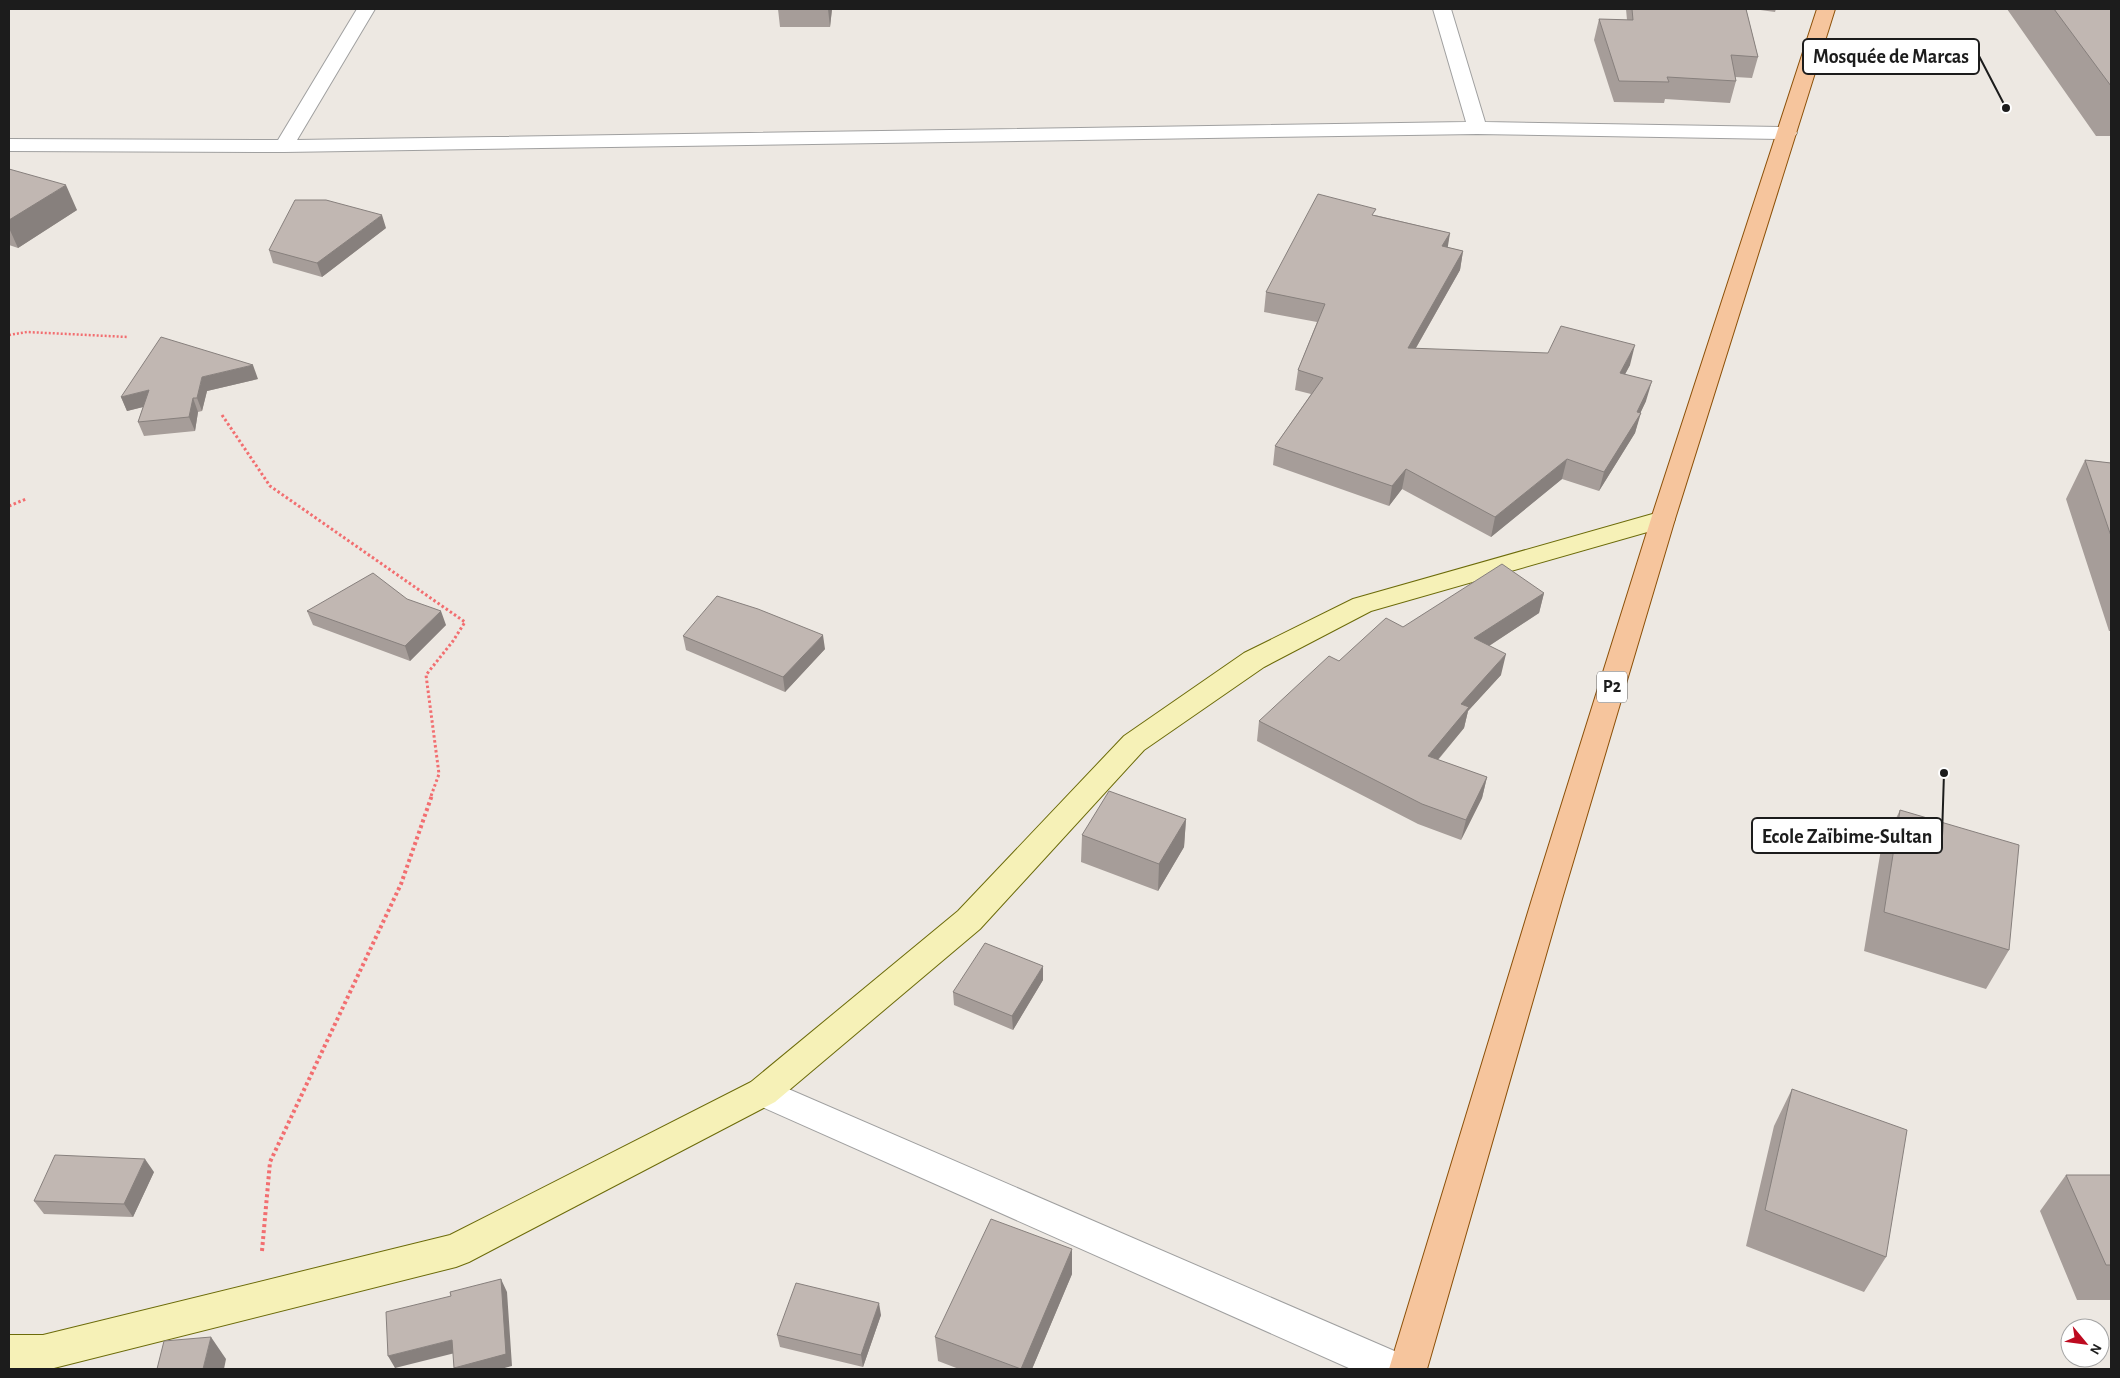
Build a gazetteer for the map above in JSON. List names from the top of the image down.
{
  "streets": {
    "main road": ["P2"]
  },
  "places": ["Mosquée de Marcas", "Ecole Zaïbime-Sultan"],
  "north": "bottom right"
}
